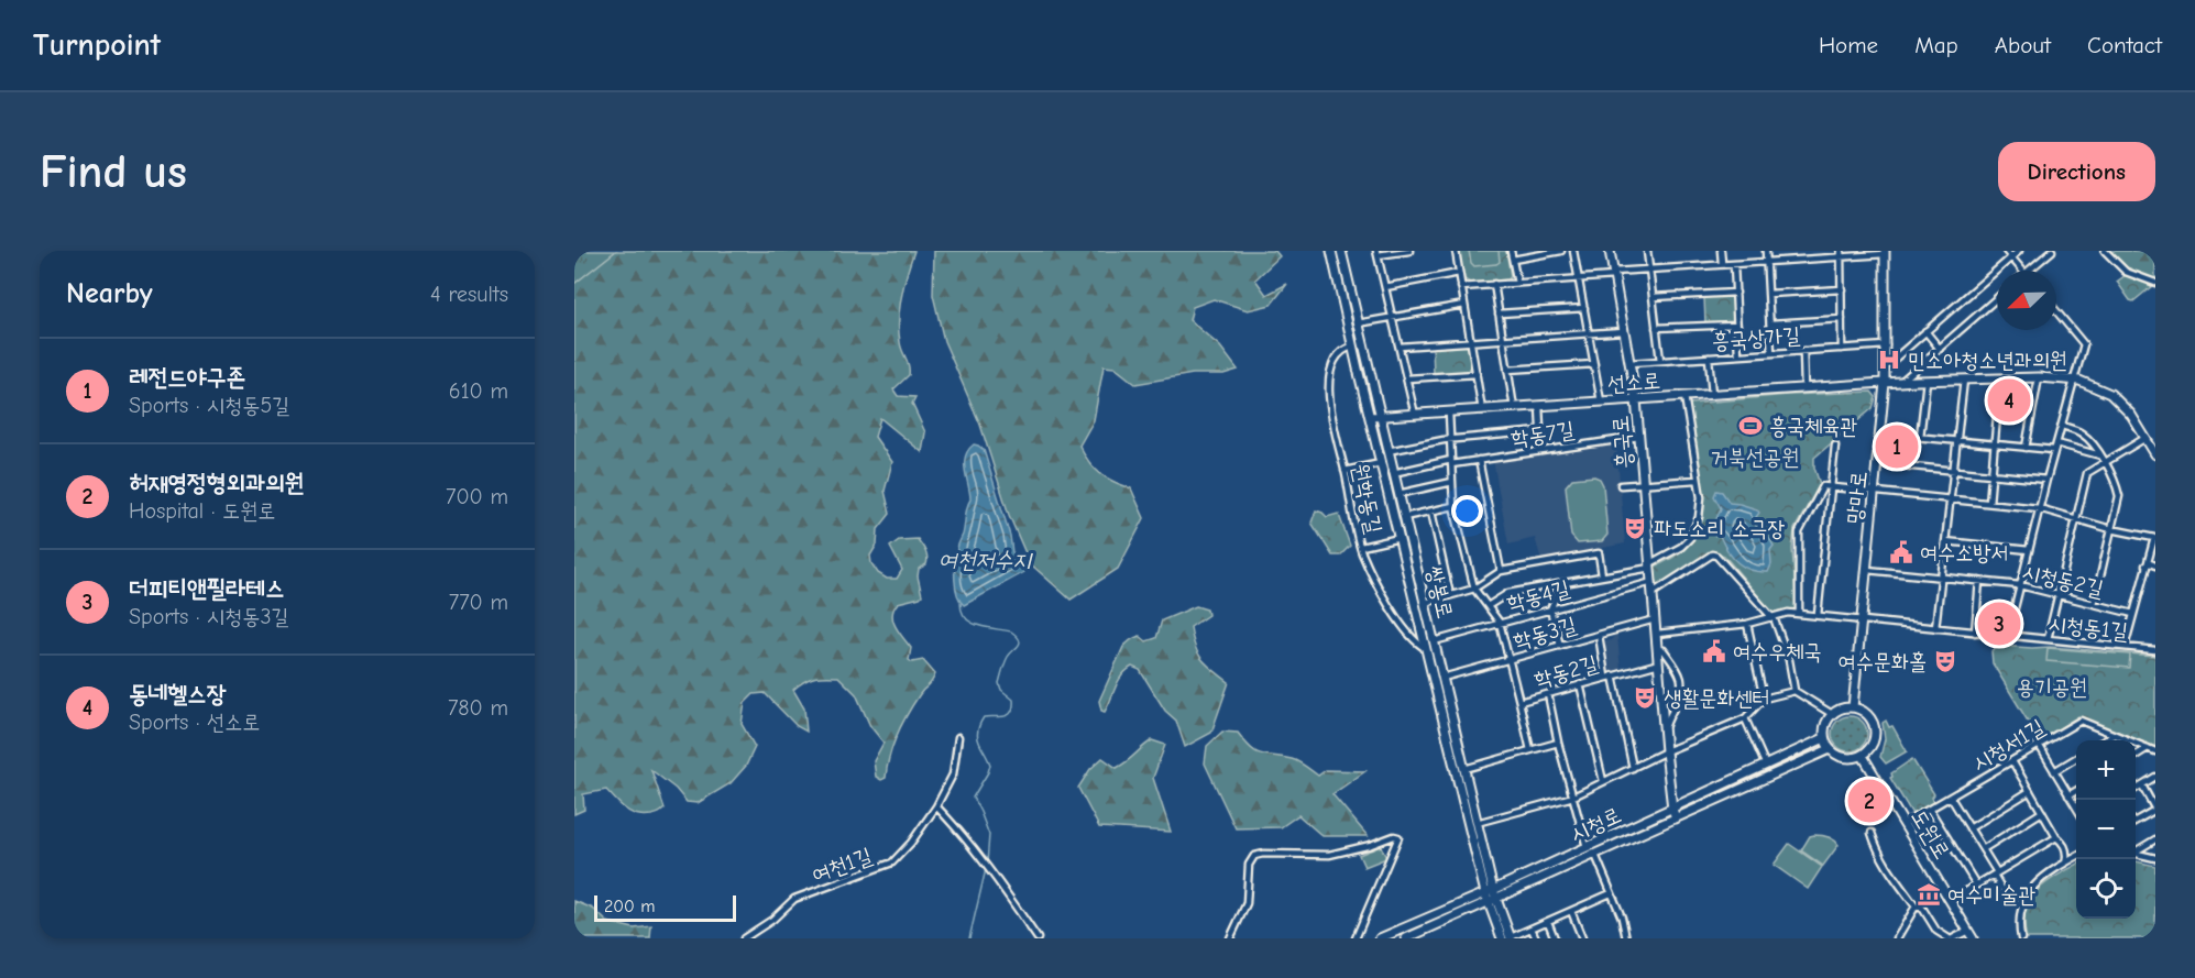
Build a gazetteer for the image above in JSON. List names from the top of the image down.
{
  "streets": {
    "street": [
      "흥국상가길",
      "선소로",
      "학동7길",
      "흥국로",
      "망마로",
      "원학동길",
      "시청동2길",
      "쌍봉로",
      "학동4길",
      "시청동1길",
      "학동3길",
      "학동2길",
      "시청서1길",
      "시청로",
      "도원로",
      "여천1길"
    ]
  },
  "crossings": [
    ["흥국상가길", "흥국로"],
    ["흥국상가길", "망마로"],
    ["선소로", "흥국로"],
    ["선소로", "망마로"],
    ["선소로", "쌍봉로"],
    ["학동7길", "흥국로"],
    ["학동7길", "쌍봉로"],
    ["흥국로", "학동4길"],
    ["흥국로", "시청동1길"],
    ["흥국로", "학동3길"],
    ["흥국로", "학동2길"],
    ["흥국로", "시청로"],
    ["망마로", "시청동2길"],
    ["망마로", "시청동1길"],
    ["망마로", "시청로"],
    ["망마로", "도원로"],
    ["원학동길", "쌍봉로"],
    ["쌍봉로", "학동4길"],
    ["쌍봉로", "학동3길"],
    ["쌍봉로", "시청로"],
    ["시청서1길", "도원로"],
    ["시청로", "도원로"]
  ],
  "water": ["여천저수지"],
  "parks": ["거북선공원", "용기공원"],
  "places": {
    "hospital": ["민소아청소년과의원"],
    "sports": ["흥국체육관"],
    "theatre": ["파도소리 소극장", "여수문화홀", "생활문화센터"],
    "public building": ["여수소방서", "여수우체국"],
    "museum": ["여수미술관"]
  },
  "scale_bar": "200 m",
  "north": "bottom left",
  "page": {
    "header": "Turnpoint",
    "nav": [
      "Home",
      "Map",
      "About",
      "Contact"
    ],
    "buttons": "Directions",
    "title": "Find us",
    "heading": ["Nearby", "4 results"],
    "list": [
      {
        "mark": "1",
        "name": "레전드야구존",
        "note": "Sports · 시청동5길",
        "value": "610 m"
      },
      {
        "mark": "2",
        "name": "허재영정형외과의원",
        "note": "Hospital · 도원로",
        "value": "700 m"
      },
      {
        "mark": "3",
        "name": "더피티앤필라테스",
        "note": "Sports · 시청동3길",
        "value": "770 m"
      },
      {
        "mark": "4",
        "name": "동네헬스장",
        "note": "Sports · 선소로",
        "value": "780 m"
      }
    ],
    "pins": [
      "4",
      "1",
      "3",
      "2"
    ],
    "map_buttons": ["+", "−"],
    "scale": "200 m"
  }
}
